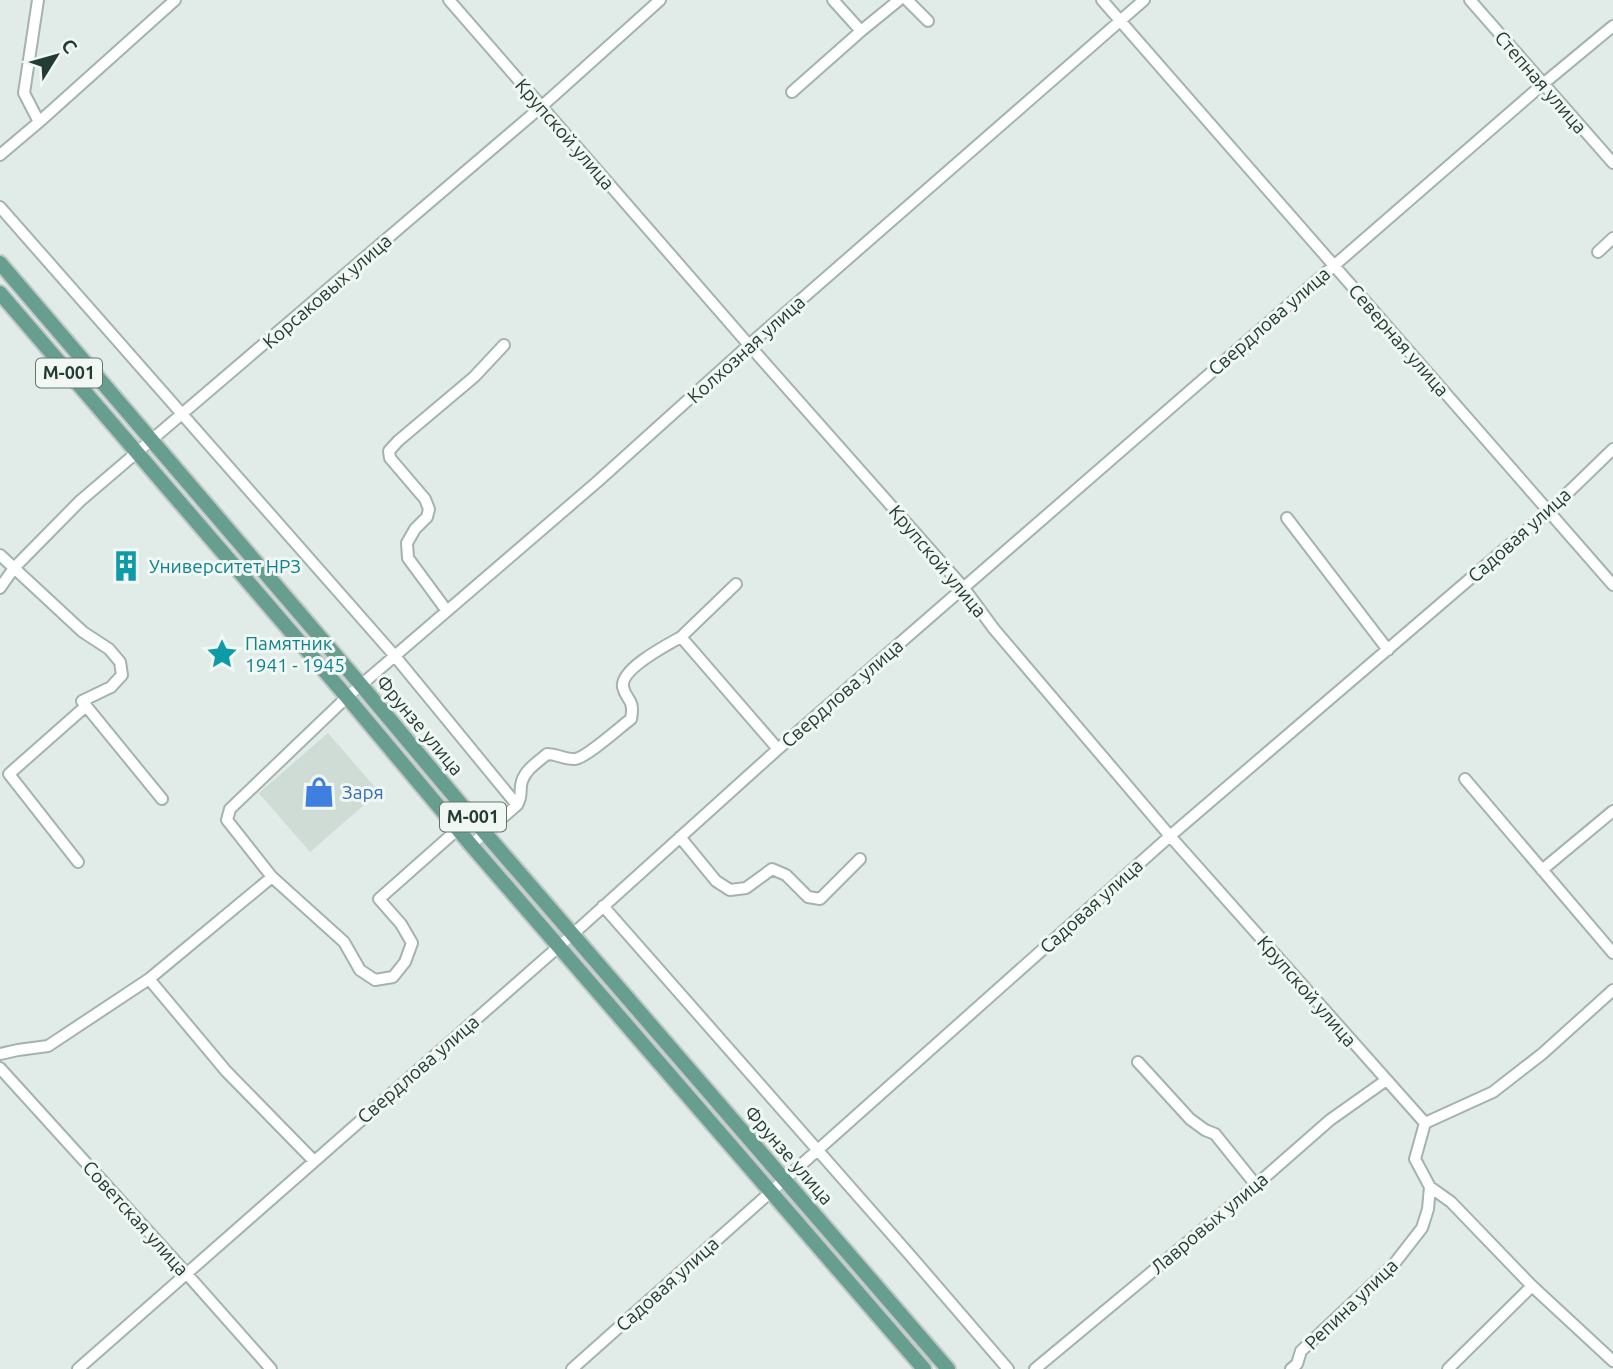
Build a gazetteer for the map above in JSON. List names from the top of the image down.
{
  "streets": {
    "main road": ["M-001", "Фрунзе улица"],
    "street": [
      "Степная улица",
      "Крупской улица",
      "Корсаковых улица",
      "Свердлова улица",
      "Северная улица",
      "Колхозная улица",
      "Садовая улица",
      "Советская улица",
      "Лавровых улица",
      "Репина улица"
    ]
  },
  "crossings": [
    ["Степная улица", "Свердлова улица"],
    ["Крупской улица", "Корсаковых улица"],
    ["Крупской улица", "Свердлова улица"],
    ["Крупской улица", "Колхозная улица"],
    ["Крупской улица", "Садовая улица"],
    ["Крупской улица", "Лавровых улица"],
    ["Корсаковых улица", "Фрунзе улица"],
    ["Свердлова улица", "Северная улица"],
    ["Свердлова улица", "Фрунзе улица"],
    ["Свердлова улица", "Советская улица"],
    ["Северная улица", "Колхозная улица"],
    ["Северная улица", "Садовая улица"],
    ["Колхозная улица", "Фрунзе улица"],
    ["Садовая улица", "Фрунзе улица"]
  ],
  "places": {
    "building": ["Университет НРЗ"],
    "place": ["Памятник 1941 - 1945"],
    "shop": ["Заря"]
  },
  "north": "top right"
}
